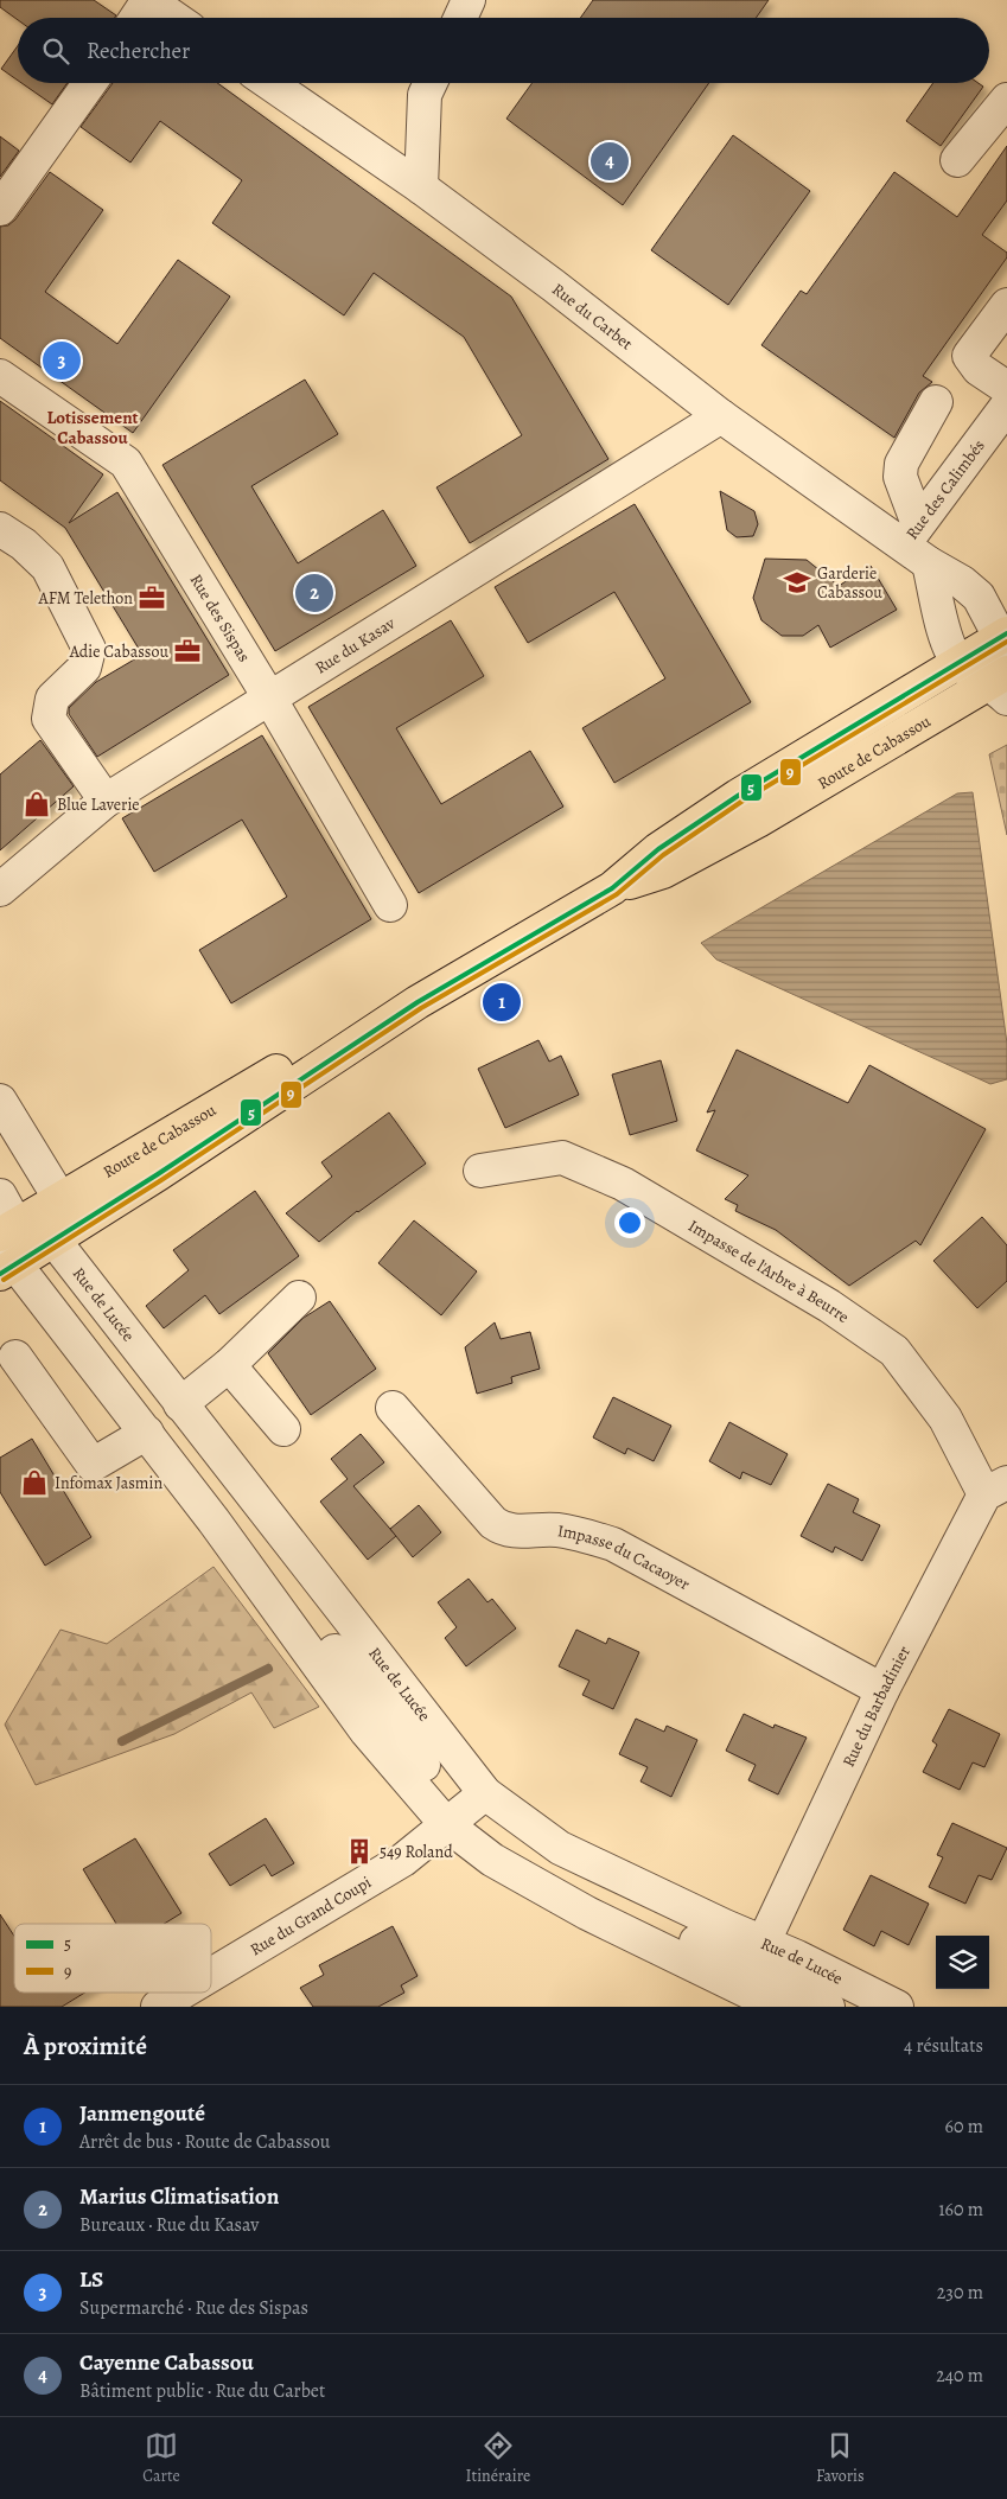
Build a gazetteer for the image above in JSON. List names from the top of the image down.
{
  "streets": {
    "main road": ["Route de Cabassou"],
    "street": [
      "Rue du Carbet",
      "Rue des Calimbés",
      "Rue des Sispas",
      "Rue du Kasav",
      "Impasse de l'Arbre à Beurre",
      "Rue de Lucée",
      "Impasse du Cacaoyer",
      "Rue du Barbadinier",
      "Rue du Grand Coupi"
    ]
  },
  "crossings": [
    ["Rue du Carbet", "Rue des Calimbés"],
    ["Rue du Carbet", "Rue du Kasav"],
    ["Rue du Carbet", "Route de Cabassou"],
    ["Rue des Sispas", "Rue du Kasav"],
    ["Route de Cabassou", "Rue de Lucée"],
    ["Impasse de l'Arbre à Beurre", "Rue du Barbadinier"],
    ["Rue de Lucée", "Rue du Barbadinier"],
    ["Rue de Lucée", "Rue du Grand Coupi"],
    ["Impasse du Cacaoyer", "Rue du Barbadinier"]
  ],
  "districts": ["Lotissement Cabassou"],
  "places": {
    "school or university": ["Garderie Cabassou"],
    "office": ["AFM Telethon", "Adie Cabassou"],
    "shop": ["Blue Laverie", "Infomax Jasmin"],
    "building": ["549 Roland"]
  },
  "lines": ["transit line 5", "transit line 9"],
  "legend": ["5", "9"],
  "page": {
    "search": "Rechercher",
    "pins": [
      "4",
      "3",
      "2",
      "1"
    ],
    "heading": ["À proximité", "4 résultats"],
    "list": [
      {
        "mark": "1",
        "name": "Janmengouté",
        "note": "Arrêt de bus · Route de Cabassou",
        "value": "60 m"
      },
      {
        "mark": "2",
        "name": "Marius Climatisation",
        "note": "Bureaux · Rue du Kasav",
        "value": "160 m"
      },
      {
        "mark": "3",
        "name": "LS",
        "note": "Supermarché · Rue des Sispas",
        "value": "230 m"
      },
      {
        "mark": "4",
        "name": "Cayenne Cabassou",
        "note": "Bâtiment public · Rue du Carbet",
        "value": "240 m"
      }
    ],
    "nav": ["Carte", "Itinéraire", "Favoris"]
  }
}
